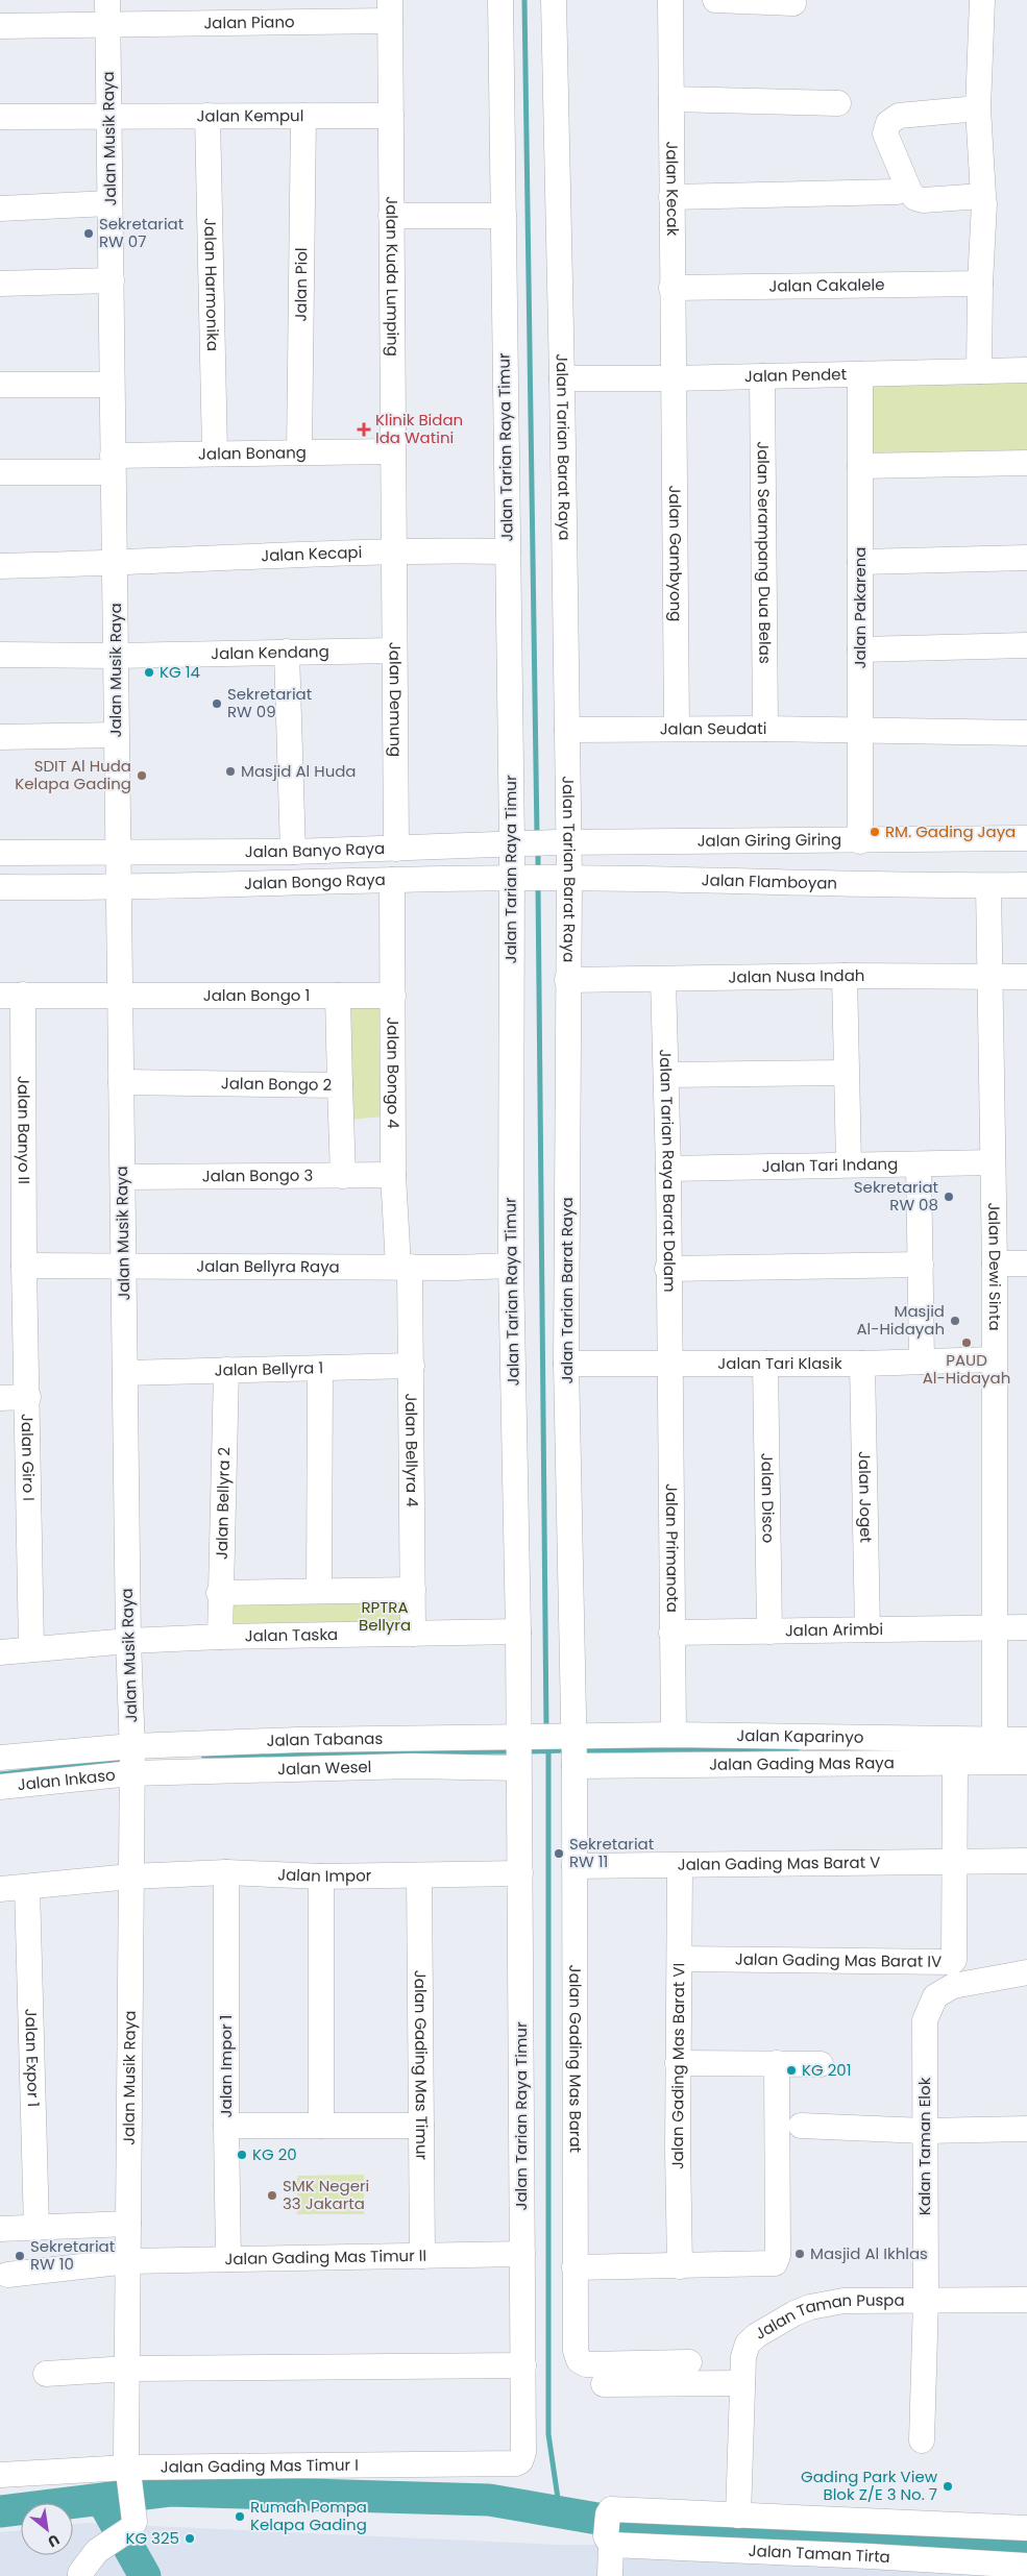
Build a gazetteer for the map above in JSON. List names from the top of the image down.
{
  "streets": {
    "street": [
      "Jalan Piano",
      "Jalan Kempul",
      "Jalan Musik Raya",
      "Jalan Kecak",
      "Jalan Kuda Lumping",
      "Jalan Harmonika",
      "Jalan Piol",
      "Jalan Cakalele",
      "Jalan Pendet",
      "Jalan Tarian Barat Raya",
      "Jalan Tarian Raya Timur",
      "Jalan Bonang",
      "Jalan Serampang Dua Belas",
      "Jalan Gambyong",
      "Jalan Kecapi",
      "Jalan Pakarena",
      "Jalan Kendang",
      "Jalan Demung",
      "Jalan Seudati",
      "Jalan Giring Giring",
      "Jalan Banyo Raya",
      "Jalan Bongo Raya",
      "Jalan Flamboyan",
      "Jalan Nusa Indah",
      "Jalan Bongo 1",
      "Jalan Bongo 4",
      "Jalan Bongo 2",
      "Jalan Banyo II",
      "Jalan Tari Indang",
      "Jalan Tarian Raya Barat Dalam",
      "Jalan Bongo 3",
      "Jalan Bellyra Raya",
      "Jalan Dewi Sinta",
      "Jalan Tari Klasik",
      "Jalan Bellyra 1",
      "Jalan Bellyra 4",
      "Jalan Giro I",
      "Jalan Joget",
      "Jalan Disco",
      "Jalan Bellyra 2",
      "Jalan Primanota",
      "Jalan Arimbi",
      "Jalan Taska",
      "Jalan Kaparinyo",
      "Jalan Tabanas",
      "Jalan Gading Mas Raya",
      "Jalan Inkaso",
      "Jalan Gading Mas Barat V",
      "Jalan Impor",
      "Jalan Gading Mas Barat IV",
      "Jalan Expor 1",
      "Jalan Gading Mas Barat",
      "Jalan Impor 1",
      "Jalan Gading Mas Timur",
      "Jalan Gading Mas Barat VI",
      "Kalan Taman Elok",
      "Jalan Gading Mas Timur II",
      "Jalan Taman Puspa",
      "Jalan Gading Mas Timur I",
      "Jalan Taman Tirta"
    ]
  },
  "crossings": [
    ["Jalan Piano", "Jalan Musik Raya"],
    ["Jalan Piano", "Jalan Kuda Lumping"],
    ["Jalan Kempul", "Jalan Musik Raya"],
    ["Jalan Kempul", "Jalan Kuda Lumping"],
    ["Jalan Kempul", "Jalan Harmonika"],
    ["Jalan Kempul", "Jalan Piol"],
    ["Jalan Musik Raya", "Jalan Bonang"],
    ["Jalan Musik Raya", "Jalan Kecapi"],
    ["Jalan Musik Raya", "Jalan Kendang"],
    ["Jalan Musik Raya", "Jalan Banyo Raya"],
    ["Jalan Musik Raya", "Jalan Bongo Raya"],
    ["Jalan Musik Raya", "Jalan Bongo 1"],
    ["Jalan Musik Raya", "Jalan Bongo 2"],
    ["Jalan Musik Raya", "Jalan Bongo 3"],
    ["Jalan Musik Raya", "Jalan Bellyra Raya"],
    ["Jalan Musik Raya", "Jalan Bellyra 1"],
    ["Jalan Musik Raya", "Jalan Taska"],
    ["Jalan Musik Raya", "Jalan Tabanas"],
    ["Jalan Musik Raya", "Jalan Inkaso"],
    ["Jalan Musik Raya", "Jalan Impor"],
    ["Jalan Musik Raya", "Jalan Gading Mas Timur II"],
    ["Jalan Musik Raya", "Jalan Gading Mas Timur I"],
    ["Jalan Kecak", "Jalan Cakalele"],
    ["Jalan Kecak", "Jalan Pendet"],
    ["Jalan Kecak", "Jalan Gambyong"],
    ["Jalan Kuda Lumping", "Jalan Bonang"],
    ["Jalan Kuda Lumping", "Jalan Kecapi"],
    ["Jalan Kuda Lumping", "Jalan Demung"],
    ["Jalan Harmonika", "Jalan Bonang"],
    ["Jalan Piol", "Jalan Bonang"],
    ["Jalan Pendet", "Jalan Tarian Barat Raya"],
    ["Jalan Pendet", "Jalan Serampang Dua Belas"],
    ["Jalan Pendet", "Jalan Gambyong"],
    ["Jalan Pendet", "Jalan Pakarena"],
    ["Jalan Tarian Barat Raya", "Jalan Seudati"],
    ["Jalan Tarian Barat Raya", "Jalan Giring Giring"],
    ["Jalan Tarian Barat Raya", "Jalan Flamboyan"],
    ["Jalan Tarian Barat Raya", "Jalan Nusa Indah"],
    ["Jalan Tarian Barat Raya", "Jalan Tari Klasik"],
    ["Jalan Tarian Barat Raya", "Jalan Kaparinyo"],
    ["Jalan Tarian Barat Raya", "Jalan Tabanas"],
    ["Jalan Tarian Barat Raya", "Jalan Gading Mas Raya"],
    ["Jalan Tarian Barat Raya", "Jalan Gading Mas Barat"],
    ["Jalan Tarian Raya Timur", "Jalan Kecapi"],
    ["Jalan Tarian Raya Timur", "Jalan Giring Giring"],
    ["Jalan Tarian Raya Timur", "Jalan Banyo Raya"],
    ["Jalan Tarian Raya Timur", "Jalan Bongo Raya"],
    ["Jalan Tarian Raya Timur", "Jalan Flamboyan"],
    ["Jalan Tarian Raya Timur", "Jalan Bellyra Raya"],
    ["Jalan Tarian Raya Timur", "Jalan Taska"],
    ["Jalan Tarian Raya Timur", "Jalan Tabanas"],
    ["Jalan Tarian Raya Timur", "Jalan Impor"],
    ["Jalan Tarian Raya Timur", "Jalan Gading Mas Timur II"],
    ["Jalan Tarian Raya Timur", "Jalan Gading Mas Timur I"],
    ["Jalan Serampang Dua Belas", "Jalan Seudati"],
    ["Jalan Gambyong", "Jalan Seudati"],
    ["Jalan Kecapi", "Jalan Demung"],
    ["Jalan Pakarena", "Jalan Seudati"],
    ["Jalan Pakarena", "Jalan Giring Giring"],
    ["Jalan Kendang", "Jalan Demung"],
    ["Jalan Demung", "Jalan Banyo Raya"],
    ["Jalan Giring Giring", "Jalan Banyo Raya"],
    ["Jalan Bongo Raya", "Jalan Flamboyan"],
    ["Jalan Bongo Raya", "Jalan Bongo 4"],
    ["Jalan Flamboyan", "Jalan Dewi Sinta"],
    ["Jalan Nusa Indah", "Jalan Tarian Raya Barat Dalam"],
    ["Jalan Nusa Indah", "Jalan Dewi Sinta"],
    ["Jalan Bongo 1", "Jalan Bongo 4"],
    ["Jalan Bongo 1", "Jalan Banyo II"],
    ["Jalan Bongo 4", "Jalan Bongo 3"],
    ["Jalan Bongo 4", "Jalan Bellyra Raya"],
    ["Jalan Bongo 4", "Jalan Bellyra 4"],
    ["Jalan Bongo 2", "Jalan Bongo 3"],
    ["Jalan Banyo II", "Jalan Bellyra Raya"],
    ["Jalan Banyo II", "Jalan Giro I"],
    ["Jalan Tari Indang", "Jalan Tarian Raya Barat Dalam"],
    ["Jalan Tari Indang", "Jalan Dewi Sinta"],
    ["Jalan Tarian Raya Barat Dalam", "Jalan Tari Klasik"],
    ["Jalan Tarian Raya Barat Dalam", "Jalan Primanota"],
    ["Jalan Bellyra Raya", "Jalan Bellyra 4"],
    ["Jalan Bellyra Raya", "Jalan Giro I"],
    ["Jalan Dewi Sinta", "Jalan Tari Klasik"],
    ["Jalan Dewi Sinta", "Jalan Arimbi"],
    ["Jalan Dewi Sinta", "Jalan Kaparinyo"],
    ["Jalan Tari Klasik", "Jalan Joget"],
    ["Jalan Tari Klasik", "Jalan Disco"],
    ["Jalan Tari Klasik", "Jalan Primanota"],
    ["Jalan Bellyra 1", "Jalan Bellyra 4"],
    ["Jalan Bellyra 1", "Jalan Bellyra 2"],
    ["Jalan Bellyra 4", "Jalan Taska"],
    ["Jalan Giro I", "Jalan Taska"],
    ["Jalan Joget", "Jalan Arimbi"],
    ["Jalan Disco", "Jalan Arimbi"],
    ["Jalan Bellyra 2", "Jalan Taska"],
    ["Jalan Primanota", "Jalan Arimbi"],
    ["Jalan Primanota", "Jalan Kaparinyo"],
    ["Jalan Kaparinyo", "Jalan Tabanas"],
    ["Jalan Tabanas", "Jalan Inkaso"],
    ["Jalan Gading Mas Raya", "Jalan Gading Mas Barat IV"],
    ["Jalan Gading Mas Raya", "Jalan Gading Mas Barat"],
    ["Jalan Gading Mas Barat V", "Jalan Gading Mas Barat IV"],
    ["Jalan Gading Mas Barat V", "Jalan Gading Mas Barat"],
    ["Jalan Gading Mas Barat V", "Jalan Gading Mas Barat VI"],
    ["Jalan Impor", "Jalan Expor 1"],
    ["Jalan Impor", "Jalan Impor 1"],
    ["Jalan Impor", "Jalan Gading Mas Timur"],
    ["Jalan Gading Mas Barat IV", "Jalan Gading Mas Barat VI"],
    ["Jalan Impor 1", "Jalan Gading Mas Timur II"],
    ["Jalan Gading Mas Timur", "Jalan Gading Mas Timur II"],
    ["Kalan Taman Elok", "Jalan Taman Puspa"]
  ],
  "parks": ["RPTRA Bellyra"],
  "places": {
    "other": [
      "Sekretariat RW 07",
      "KG 14",
      "Sekretariat RW 09",
      "Masjid Al Huda",
      "SDIT Al Huda Kelapa Gading",
      "RM. Gading Jaya",
      "Sekretariat RW 08",
      "Masjid Al-Hidayah",
      "PAUD Al-Hidayah",
      "Sekretariat RW 11",
      "KG 201",
      "KG 20",
      "SMK Negeri 33 Jakarta",
      "Masjid Al Ikhlas",
      "Sekretariat RW 10",
      "Gading Park View Blok Z/E 3 No. 7",
      "Rumah Pompa Kelapa Gading",
      "KG 325"
    ],
    "health": ["Klinik Bidan Ida Watini"]
  },
  "north": "bottom right"
}
